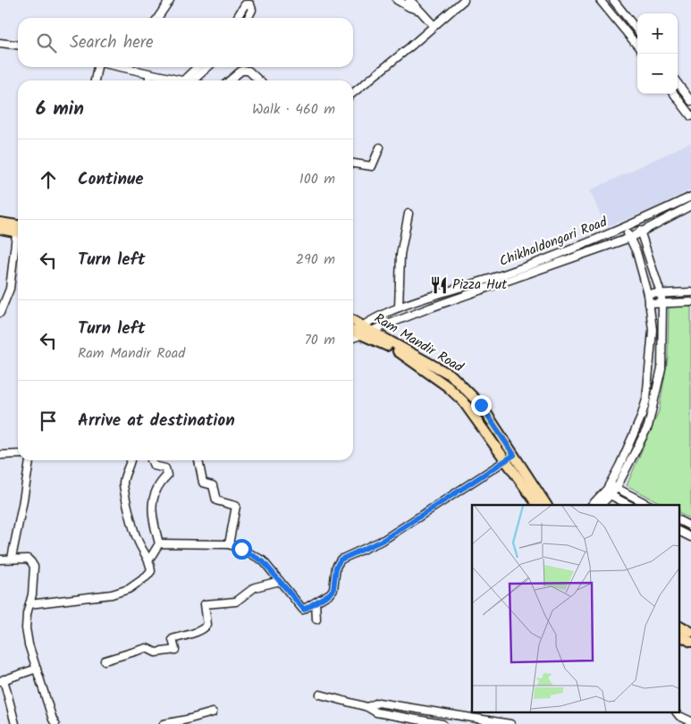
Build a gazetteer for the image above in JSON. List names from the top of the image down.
{
  "streets": {
    "main road": ["Ram Mandir Road"],
    "street": ["Chikhaldongari Road"]
  },
  "crossings": [
    ["Chikhaldongari Road", "Ram Mandir Road"]
  ],
  "places": {
    "restaurant": ["Pizza Hut"]
  },
  "page": {
    "map_buttons": ["+", "−"],
    "search": "Search here",
    "heading": ["6 min", "Walk · 460 m"],
    "list": [
      ["Continue", "100 m"],
      ["Turn left", "290 m"],
      ["Turn left", "Ram Mandir Road", "70 m"],
      "Arrive at destination"
    ]
  }
}
